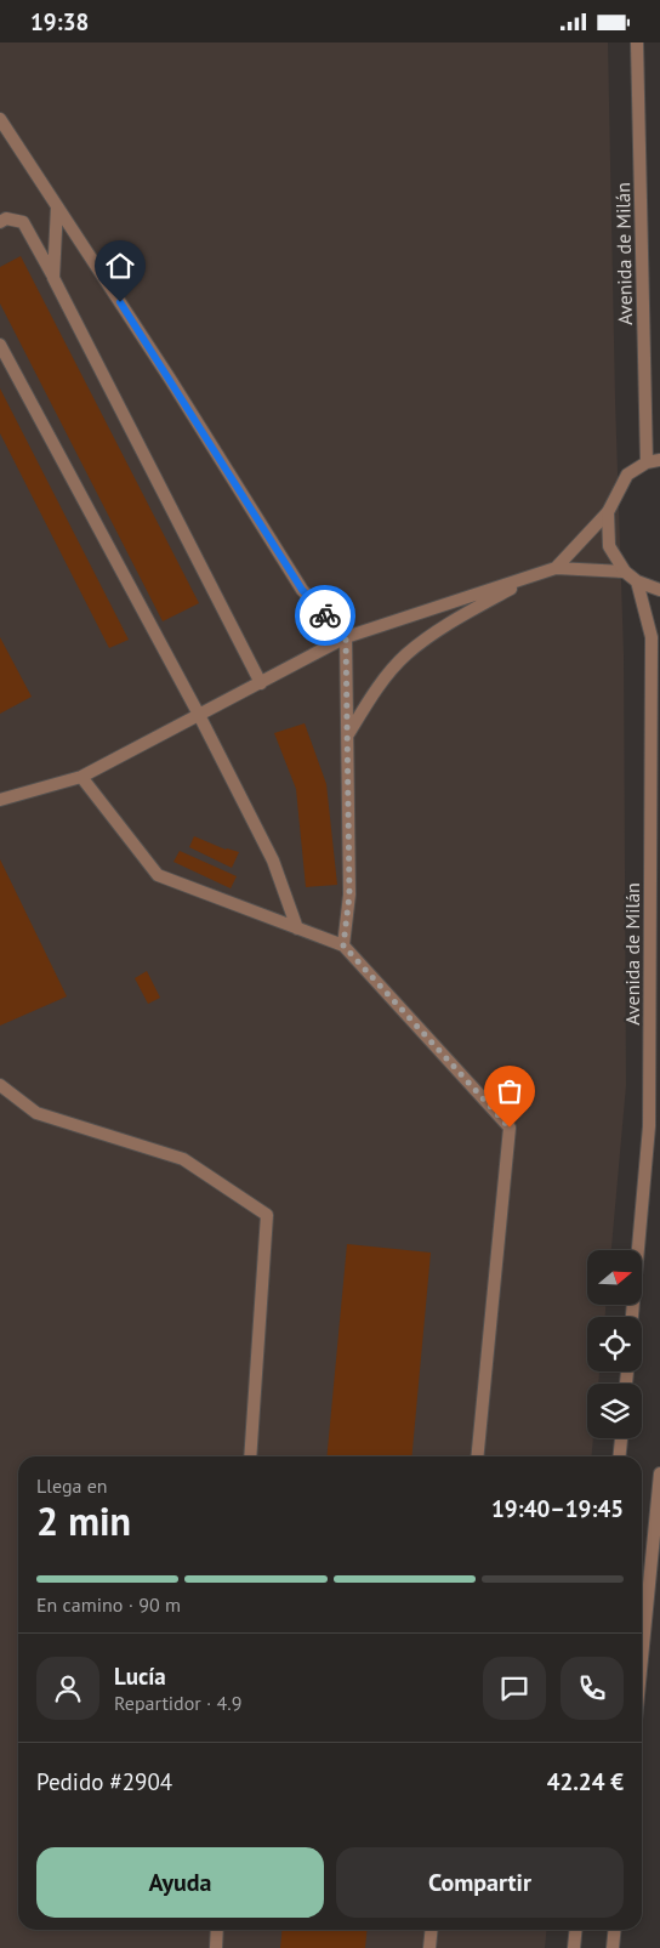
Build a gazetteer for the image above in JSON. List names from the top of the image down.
{
  "streets": {
    "street": ["Avenida de Milán"]
  },
  "north": "right",
  "page": {
    "status": "19:38",
    "heading": ["2 min", "Llega en", "19:40–19:45"],
    "panel": [
      "Lucía",
      "Repartidor · 4.9",
      "Pedido #2904",
      "42.24 €"
    ],
    "bar": "En camino · 90 m",
    "buttons": ["Ayuda", "Compartir"]
  }
}
